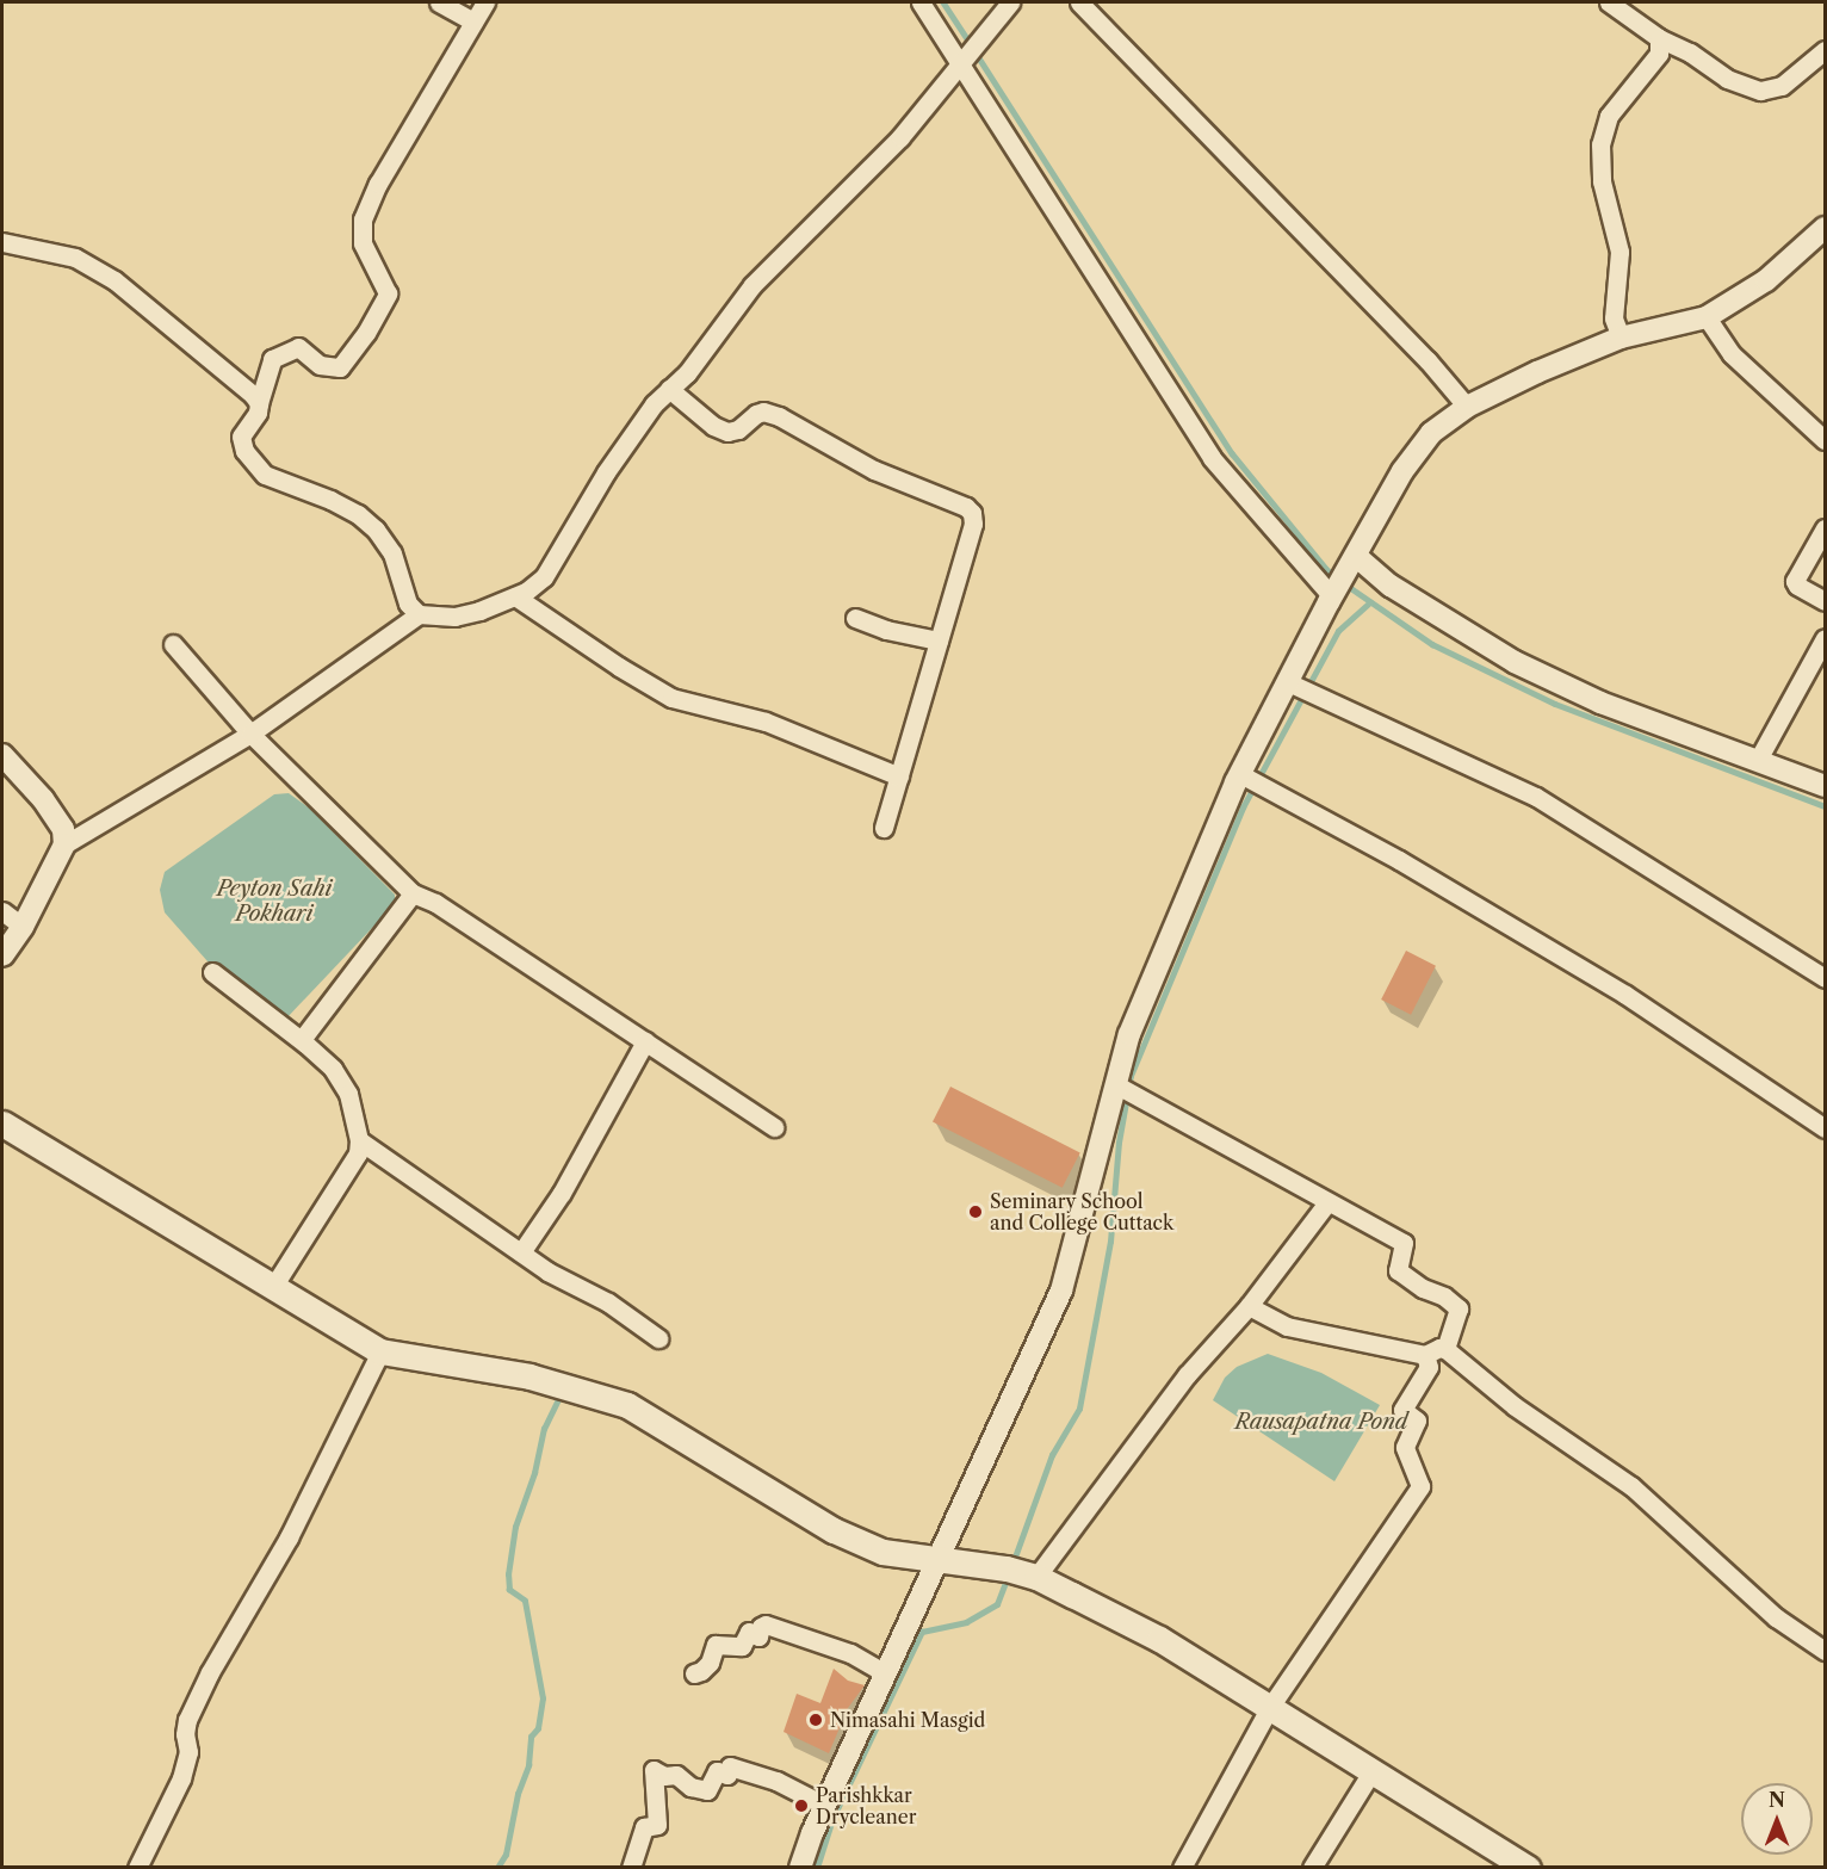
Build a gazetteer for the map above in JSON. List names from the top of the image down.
{
  "water": ["Peyton Sahi Pokhari", "Rausapatna Pond"],
  "places": ["Seminary School and College Cuttack", "Nimasahi Masgid", "Parishkkar Drycleaner"],
  "north": "top"
}
